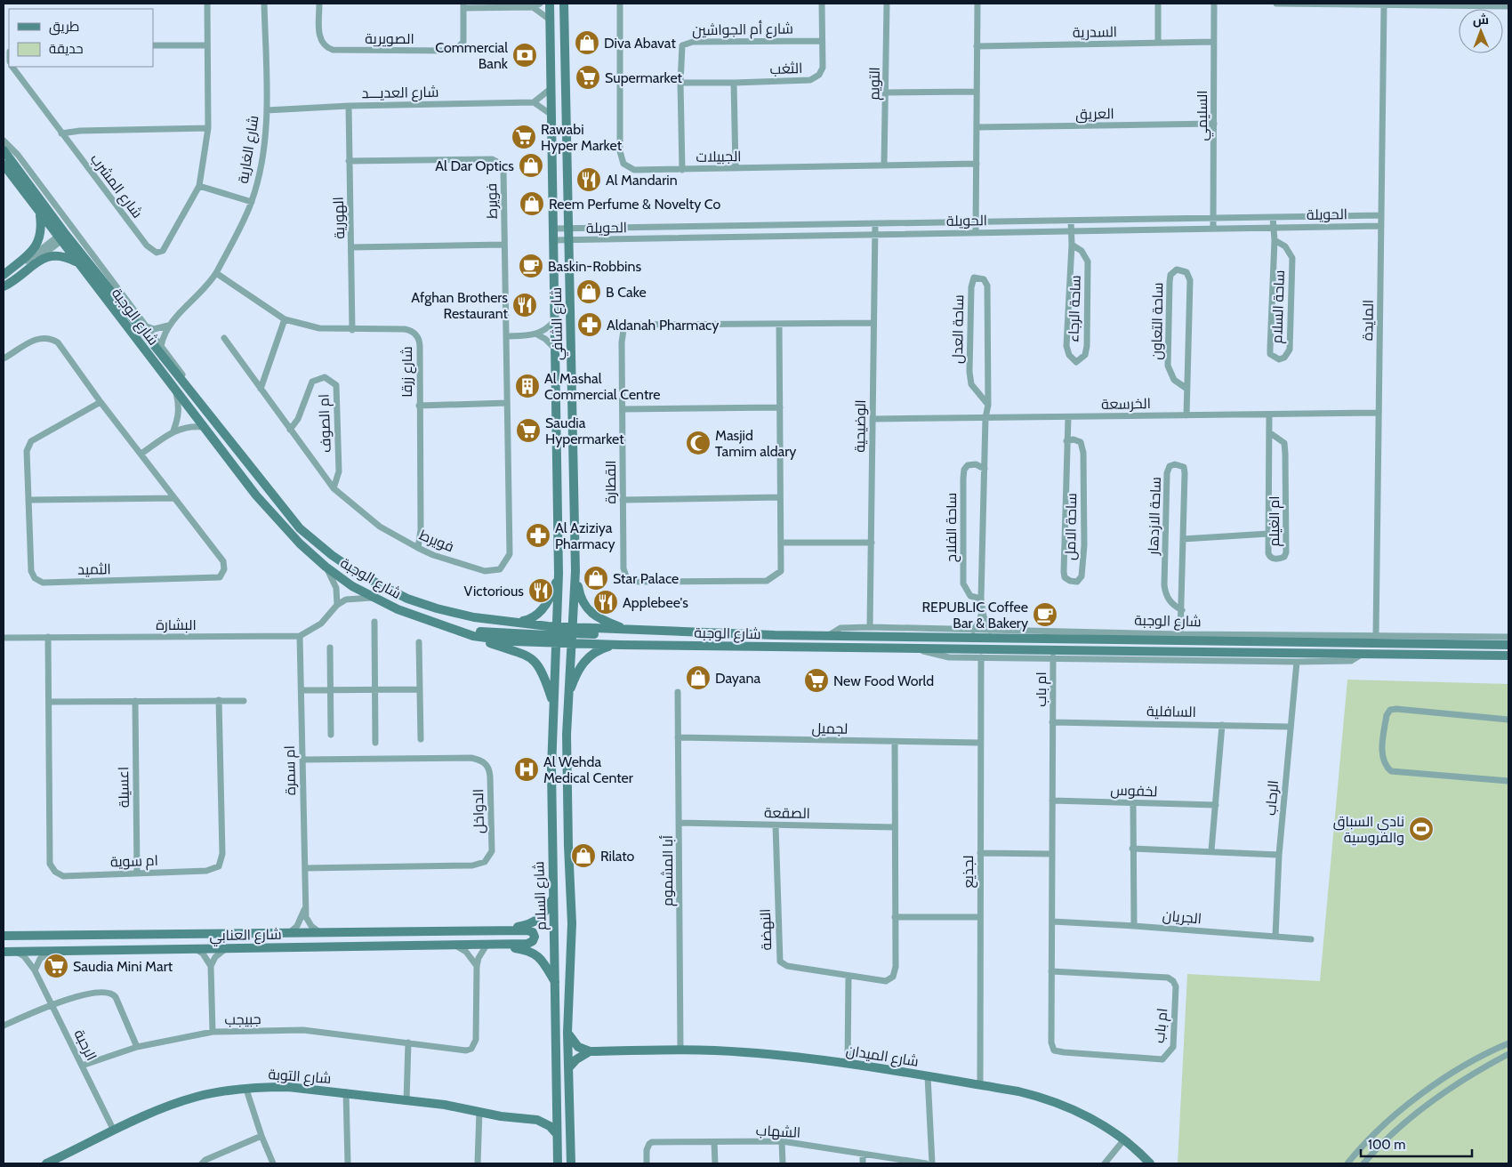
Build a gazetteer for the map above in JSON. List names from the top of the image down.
{
  "streets": {
    "street": [
      "شارع أم الجواشين",
      "السدرية",
      "الصويرية",
      "الثغب",
      "التويم",
      "شارع العديـــد",
      "العريق",
      "السليمي",
      "شارع الغارية",
      "الجبيلات",
      "شارع المشرب",
      "فويرط",
      "الحويلة",
      "الهورية",
      "ساحة السلام",
      "ساحة الرجاء",
      "شارع الوجبة",
      "المايدة",
      "ساحة التعاون",
      "شارع الشافي",
      "ساحة العدل",
      "شارع زرقا",
      "الخرسعة",
      "ام الصوف",
      "الوضيحية",
      "القطارة",
      "ساحة الازدهار",
      "ام الغيلم",
      "ساحة الامل",
      "ساحة الفلاح",
      "الثميد",
      "البشارة",
      "ام باب",
      "السافلية",
      "لجميل",
      "ام سمرة",
      "اعسيلة",
      "لخفوس",
      "الرحاب",
      "الدواخل",
      "الصقعة",
      "ام سوية",
      "أبا المشموم",
      "لجذيع",
      "شارع السلام",
      "الجريان",
      "النهضة",
      "شارع العنابي",
      "جبيجب",
      "الرحبة",
      "شارع الميدان",
      "شارع التوبة",
      "الشهاب"
    ]
  },
  "crossings": [
    ["شارع أم الجواشين", "الثغب"],
    ["شارع أم الجواشين", "الجبيلات"],
    ["السدرية", "السليمي"],
    ["التويم", "الجبيلات"],
    ["شارع العديـــد", "شارع الغارية"],
    ["شارع العديـــد", "الهورية"],
    ["العريق", "السليمي"],
    ["السليمي", "الحويلة"],
    ["شارع الغارية", "شارع الوجبة"],
    ["شارع الغارية", "شارع زرقا"],
    ["فويرط", "الهورية"],
    ["فويرط", "شارع زرقا"],
    ["فويرط", "ام الصوف"],
    ["الحويلة", "ساحة السلام"],
    ["الحويلة", "ساحة الرجاء"],
    ["الحويلة", "المايدة"],
    ["الحويلة", "شارع الشافي"],
    ["الحويلة", "الوضيحية"],
    ["الهورية", "شارع زرقا"],
    ["شارع الوجبة", "المايدة"],
    ["شارع الوجبة", "شارع الشافي"],
    ["شارع الوجبة", "الوضيحية"],
    ["شارع الوجبة", "ساحة الازدهار"],
    ["شارع الوجبة", "ام باب"],
    ["شارع الوجبة", "الرحاب"],
    ["شارع الوجبة", "لجذيع"],
    ["شارع الوجبة", "شارع السلام"],
    ["المايدة", "الخرسعة"],
    ["ساحة التعاون", "الخرسعة"],
    ["شارع الشافي", "شارع السلام"],
    ["ساحة العدل", "الخرسعة"],
    ["الخرسعة", "الوضيحية"],
    ["الخرسعة", "ام الغيلم"],
    ["الخرسعة", "ساحة الامل"],
    ["الوضيحية", "القطارة"],
    ["البشارة", "ام سمرة"],
    ["البشارة", "ام سوية"],
    ["ام باب", "السافلية"],
    ["ام باب", "لخفوس"],
    ["ام باب", "الجريان"],
    ["السافلية", "الرحاب"],
    ["لجميل", "أبا المشموم"],
    ["لجميل", "لجذيع"],
    ["لجميل", "النهضة"],
    ["ام سمرة", "الدواخل"],
    ["ام سمرة", "شارع العنابي"],
    ["اعسيلة", "ام سوية"],
    ["الرحاب", "الجريان"],
    ["الصقعة", "أبا المشموم"],
    ["الصقعة", "النهضة"],
    ["أبا المشموم", "شارع الميدان"],
    ["لجذيع", "شارع الميدان"],
    ["شارع السلام", "شارع التوبة"],
    ["شارع العنابي", "جبيجب"],
    ["شارع العنابي", "الرحبة"],
    ["جبيجب", "الرحبة"],
    ["الرحبة", "شارع التوبة"]
  ],
  "places": {
    "shop": [
      "Diva Abavat",
      "Al Dar Optics",
      "Reem Perfume & Novelty Co",
      "B Cake",
      "Star Palace",
      "Dayana",
      "Rilato"
    ],
    "bank": ["Commercial Bank"],
    "supermarket": [
      "Supermarket",
      "Rawabi Hyper Market",
      "Saudia Hypermarket",
      "New Food World",
      "Saudia Mini Mart"
    ],
    "restaurant": [
      "Al Mandarin",
      "Afghan Brothers Restaurant",
      "Victorious",
      "Applebee's"
    ],
    "cafe": ["Baskin-Robbins", "REPUBLIC Coffee Bar & Bakery"],
    "pharmacy": ["Aldanah Pharmacy", "Al Aziziya Pharmacy"],
    "building": ["Al Mashal Commercial Centre"],
    "mosque": ["Masjid Tamim aldary"],
    "hospital": ["Al Wehda Medical Center"],
    "sports": ["نادي السباق والفروسية"]
  },
  "legend": ["طريق", "حديقة"],
  "scale_bar": "100 m",
  "north": "top"
}
